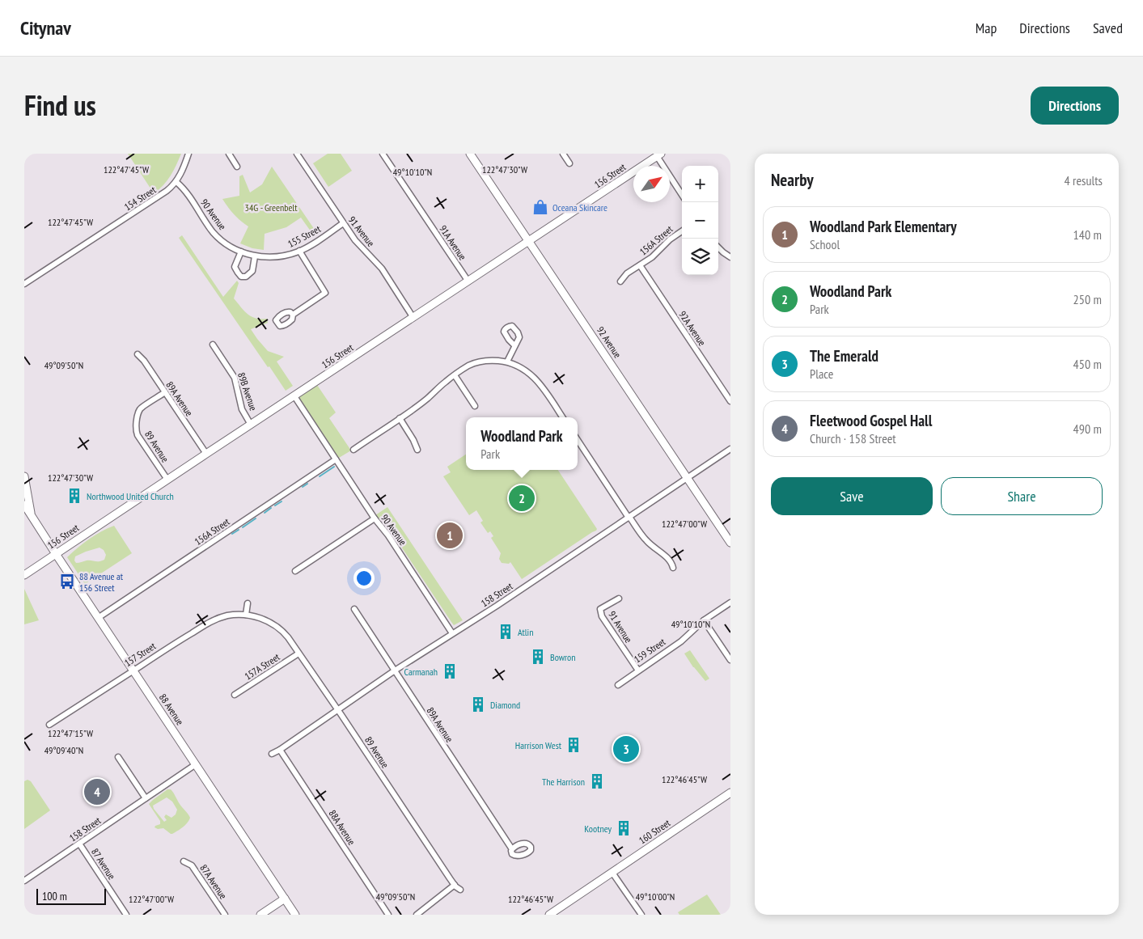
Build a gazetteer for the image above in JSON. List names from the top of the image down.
{
  "streets": {
    "main road": [
      "156 Street",
      "92 Avenue",
      "88 Avenue",
      "160 Street"
    ],
    "street": [
      "154 Street",
      "90 Avenue",
      "91 Avenue",
      "155 Street",
      "156A Street",
      "91A Avenue",
      "92A Avenue",
      "89B Avenue",
      "89A Avenue",
      "89 Avenue",
      "158 Street",
      "159 Street",
      "157 Street",
      "157A Street",
      "88A Avenue",
      "87 Avenue",
      "87A Avenue"
    ]
  },
  "crossings": [
    ["156 Street", "90 Avenue"],
    ["156 Street", "91 Avenue"],
    ["156 Street", "91A Avenue"],
    ["156 Street", "92 Avenue"],
    ["156 Street", "89B Avenue"],
    ["156 Street", "89A Avenue"],
    ["156 Street", "89 Avenue"],
    ["156 Street", "88 Avenue"],
    ["154 Street", "90 Avenue"],
    ["90 Avenue", "155 Street"],
    ["90 Avenue", "156A Street"],
    ["90 Avenue", "158 Street"],
    ["91 Avenue", "155 Street"],
    ["91 Avenue", "159 Street"],
    ["156A Street", "92A Avenue"],
    ["156A Street", "88 Avenue"],
    ["92 Avenue", "158 Street"],
    ["89A Avenue", "89 Avenue"],
    ["89A Avenue", "158 Street"],
    ["89 Avenue", "158 Street"],
    ["89 Avenue", "157 Street"],
    ["89 Avenue", "157A Street"],
    ["158 Street", "88 Avenue"],
    ["158 Street", "88A Avenue"],
    ["158 Street", "87 Avenue"],
    ["157 Street", "88 Avenue"]
  ],
  "parks": ["34G - Greenbelt"],
  "places": {
    "shop": ["Oceana Skincare"],
    "building": [
      "Northwood United Church",
      "Atlin",
      "Bowron",
      "Carmanah",
      "Diamond",
      "Harrison West",
      "The Harrison",
      "Kootney"
    ],
    "bus stop": ["88 Avenue at 156 Street"]
  },
  "scale_bar": "100 m",
  "north": "top right",
  "page": {
    "header": "Citynav",
    "nav": ["Map", "Directions", "Saved"],
    "title": "Find us",
    "buttons": [
      "Directions",
      ["Save", "Share"]
    ],
    "heading": ["Nearby", "4 results"],
    "map_buttons": ["+", "−"],
    "list": [
      {
        "mark": "1",
        "name": "Woodland Park Elementary",
        "note": "School",
        "value": "140 m"
      },
      {
        "mark": "2",
        "name": "Woodland Park",
        "note": "Park",
        "value": "250 m"
      },
      {
        "mark": "3",
        "name": "The Emerald",
        "note": "Place",
        "value": "450 m"
      },
      {
        "mark": "4",
        "name": "Fleetwood Gospel Hall",
        "note": "Church · 158 Street",
        "value": "490 m"
      }
    ],
    "popup": ["Woodland Park", "Park"],
    "pins": [
      "2",
      "1",
      "3",
      "4"
    ],
    "scale": "100 m"
  },
  "coordinates": [
    "122°47'45\"W",
    "122°47'30\"W",
    "49°10'10\"N",
    "49°09'50\"N",
    "122°47'00\"W",
    "122°47'15\"W",
    "49°09'40\"N",
    "122°46'45\"W",
    "49°10'00\"N"
  ]
}
